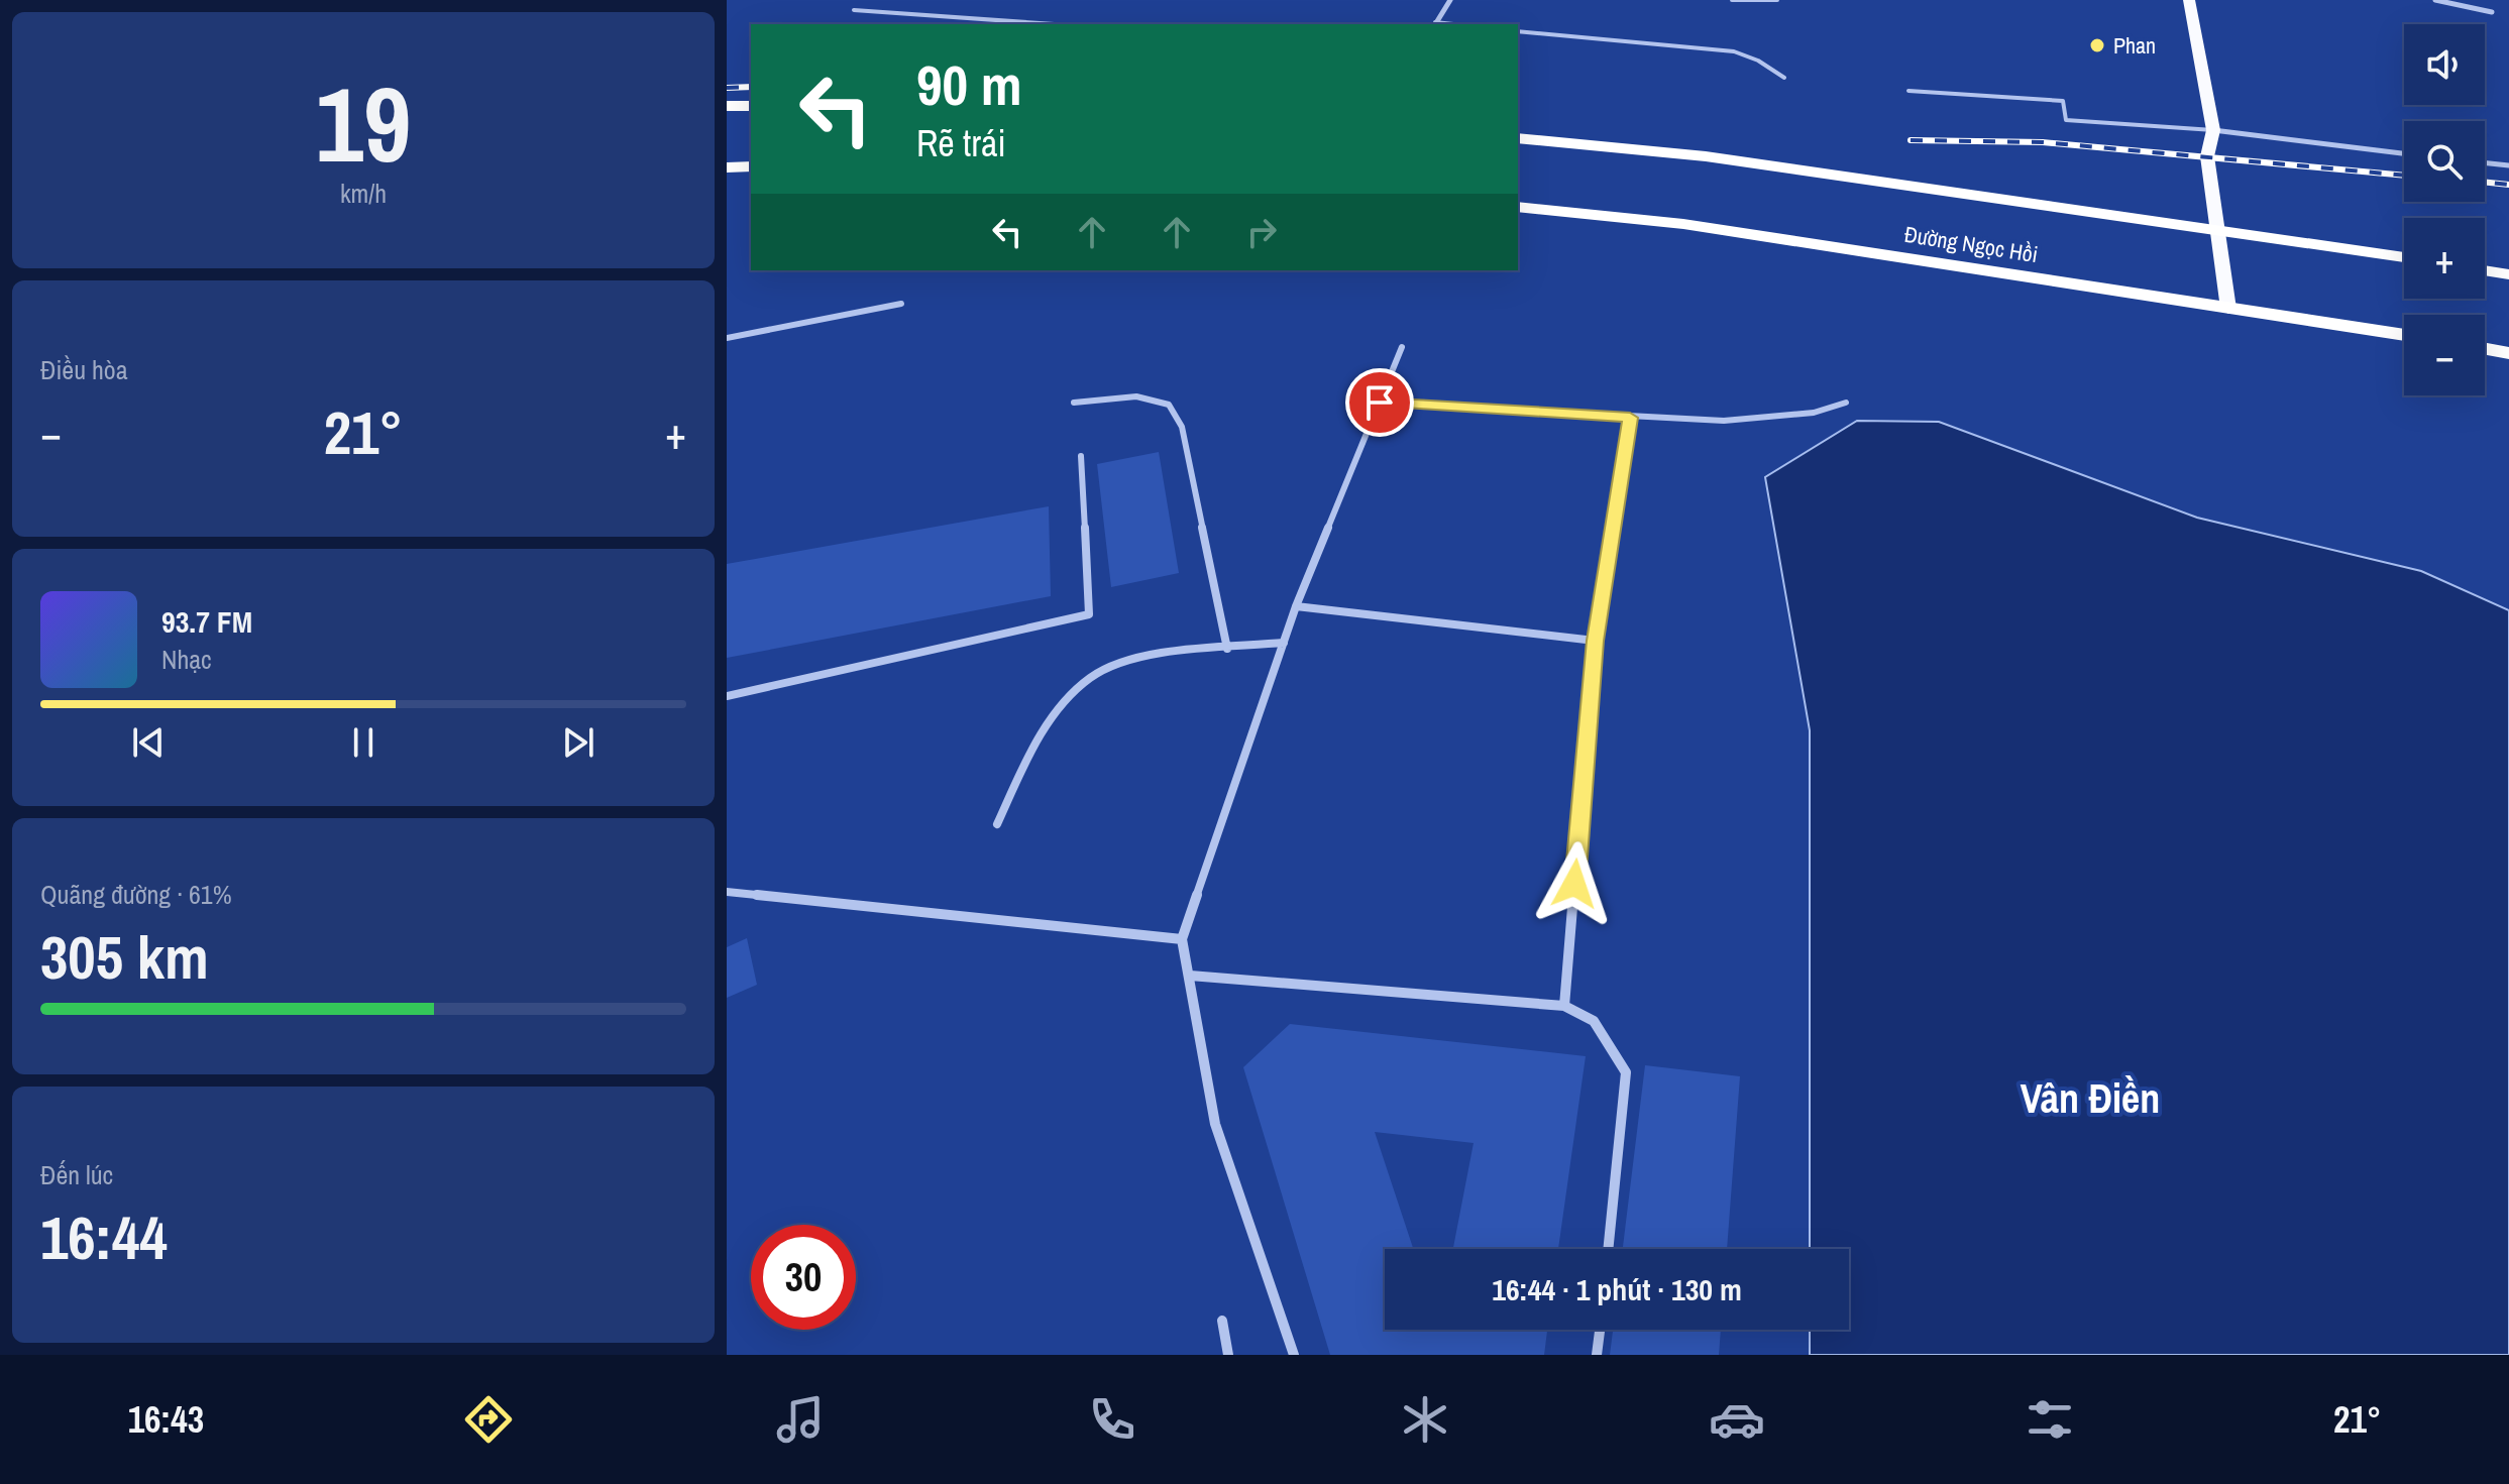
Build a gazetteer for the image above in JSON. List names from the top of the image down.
{
  "streets": {
    "highway": ["Đường Ngọc Hồi"]
  },
  "districts": ["Vân Điền"],
  "places": ["Phan"],
  "page": {
    "tile": [
      ["19", "km/h"],
      "Điều hòa",
      ["Quãng đường · 61%", "305 km"],
      ["Đến lúc", "16:44"]
    ],
    "map_buttons": ["+", "−"],
    "turn": ["90 m", "Rẽ trái"],
    "heat": ["−", "21°", "+"],
    "song": ["93.7 FM", "Nhạc"],
    "limit": "30",
    "trip": "16:44 · 1 phút · 130 m",
    "tabs": ["16:43", "21°"]
  }
}
